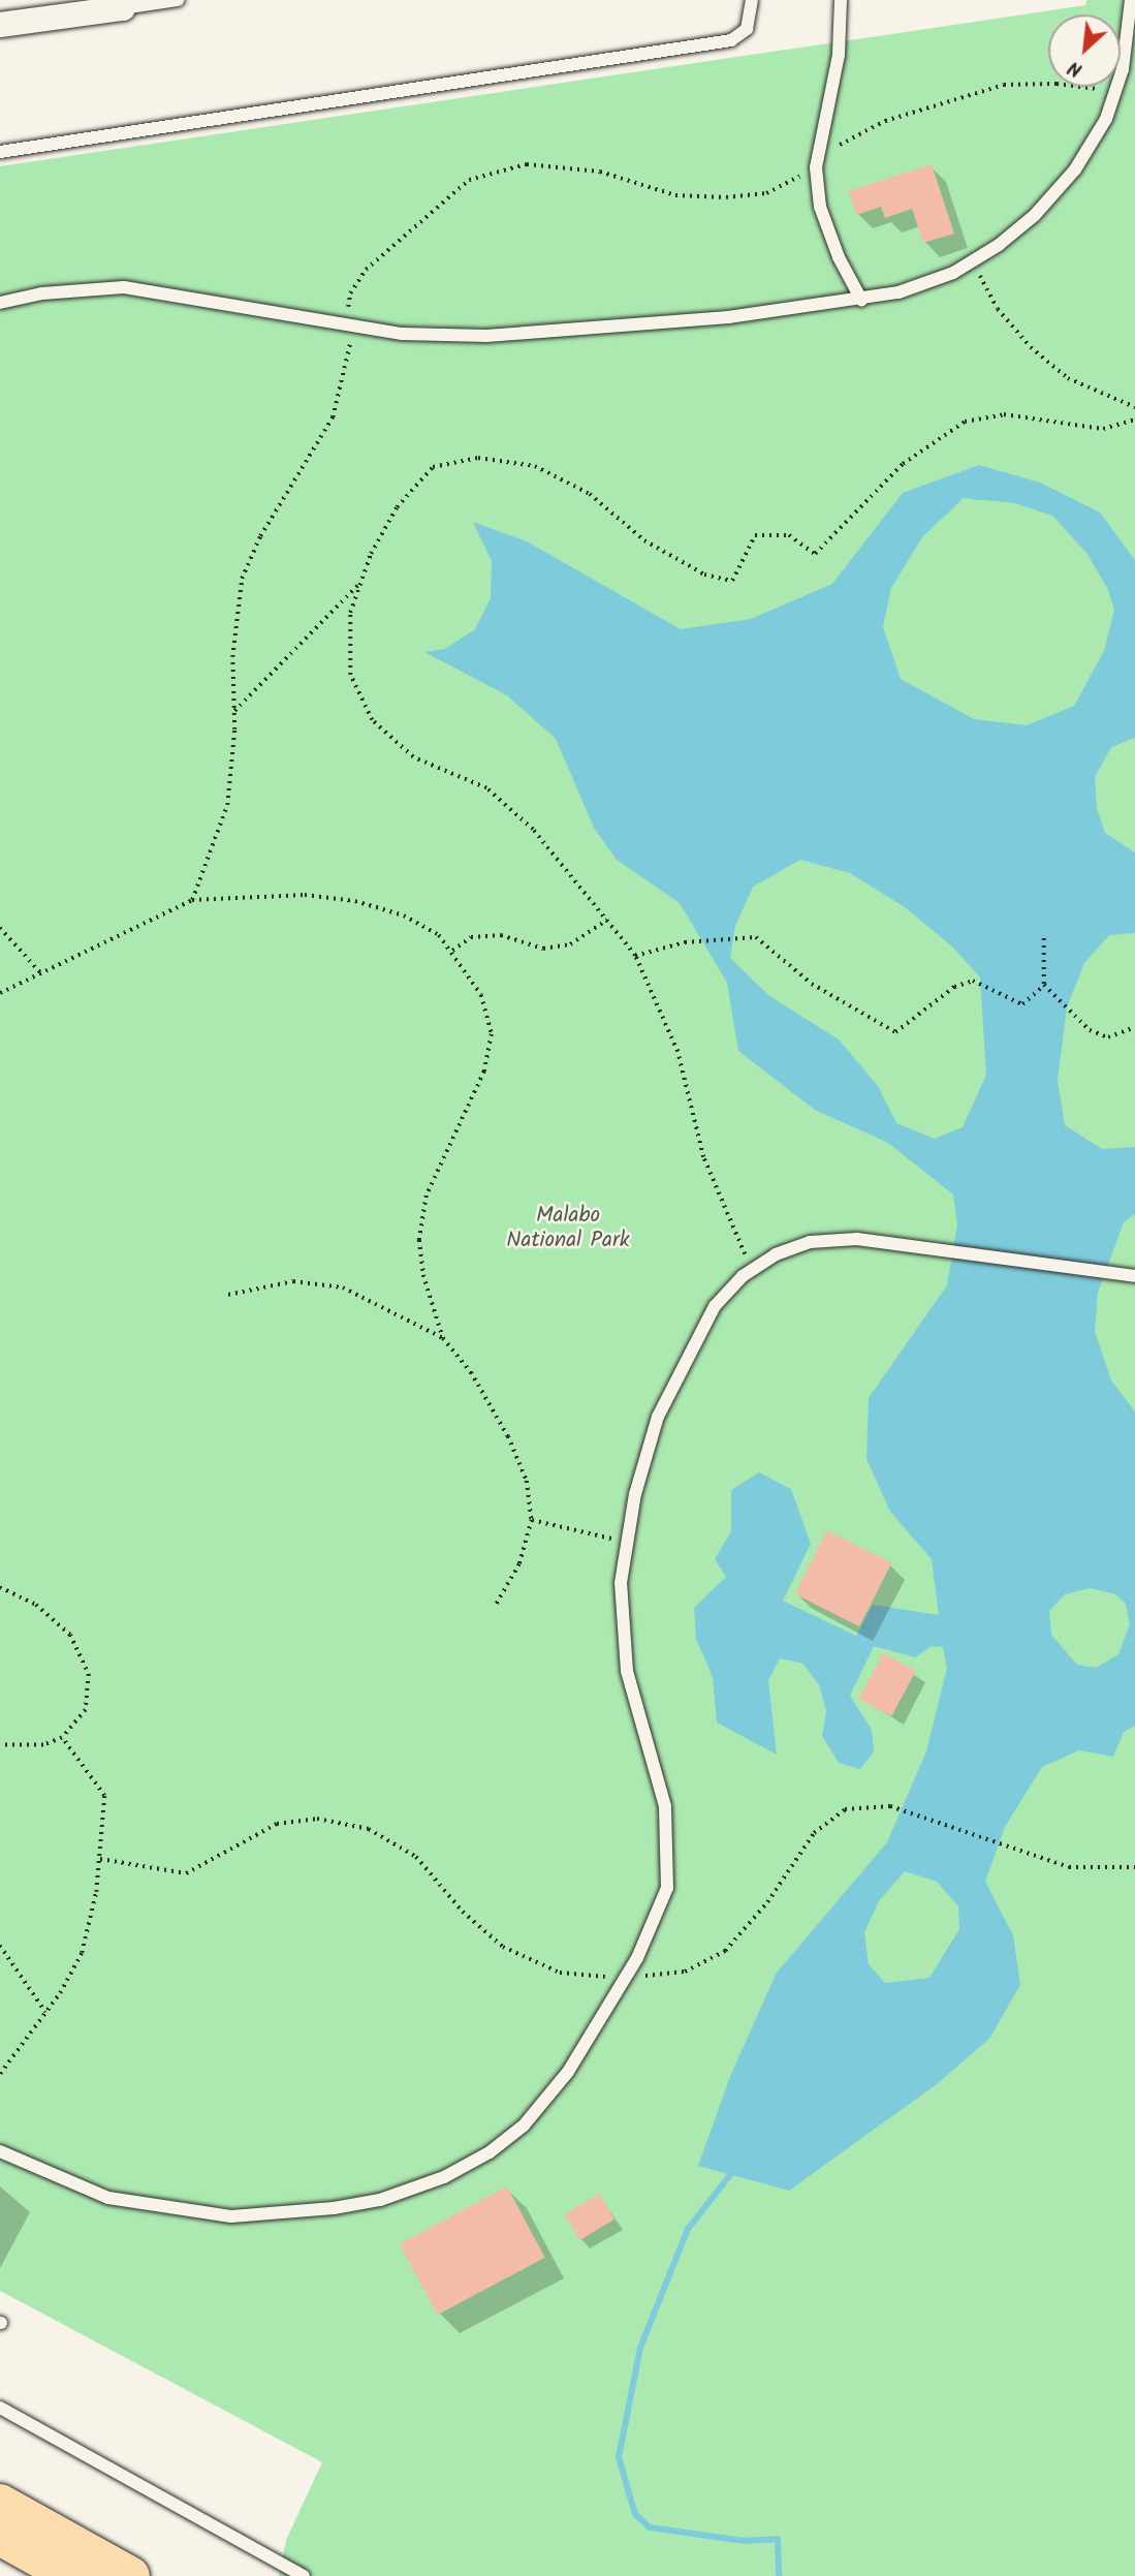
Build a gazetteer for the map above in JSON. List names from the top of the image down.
{
  "parks": ["Malabo National Park"],
  "north": "bottom left"
}
